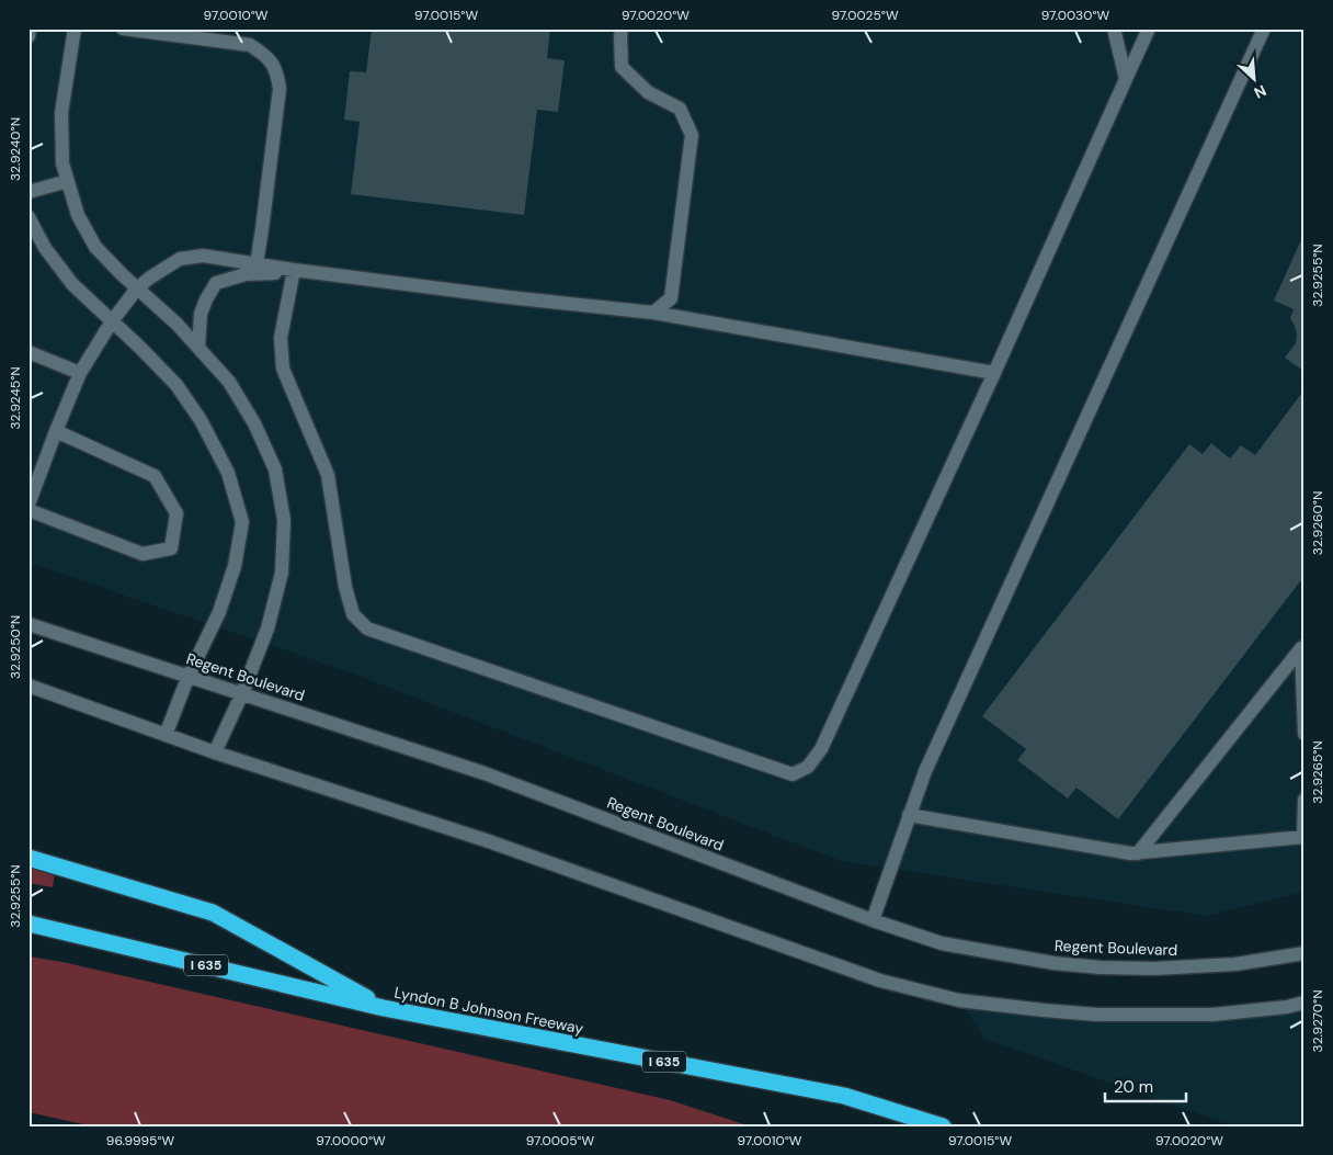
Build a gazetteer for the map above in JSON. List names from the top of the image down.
{
  "streets": {
    "highway": ["I 635", "Lyndon B Johnson Freeway"],
    "street": ["Regent Boulevard"]
  },
  "scale_bar": "20 m",
  "north": "bottom right",
  "coordinates": [
    "97.0010°W",
    "97.0015°W",
    "97.0020°W",
    "97.0025°W",
    "97.0030°W",
    "32.9240°N",
    "32.9255°N",
    "32.9245°N",
    "32.9260°N",
    "32.9250°N",
    "32.9265°N",
    "32.9270°N",
    "96.9995°W",
    "97.0000°W",
    "97.0005°W"
  ]
}
